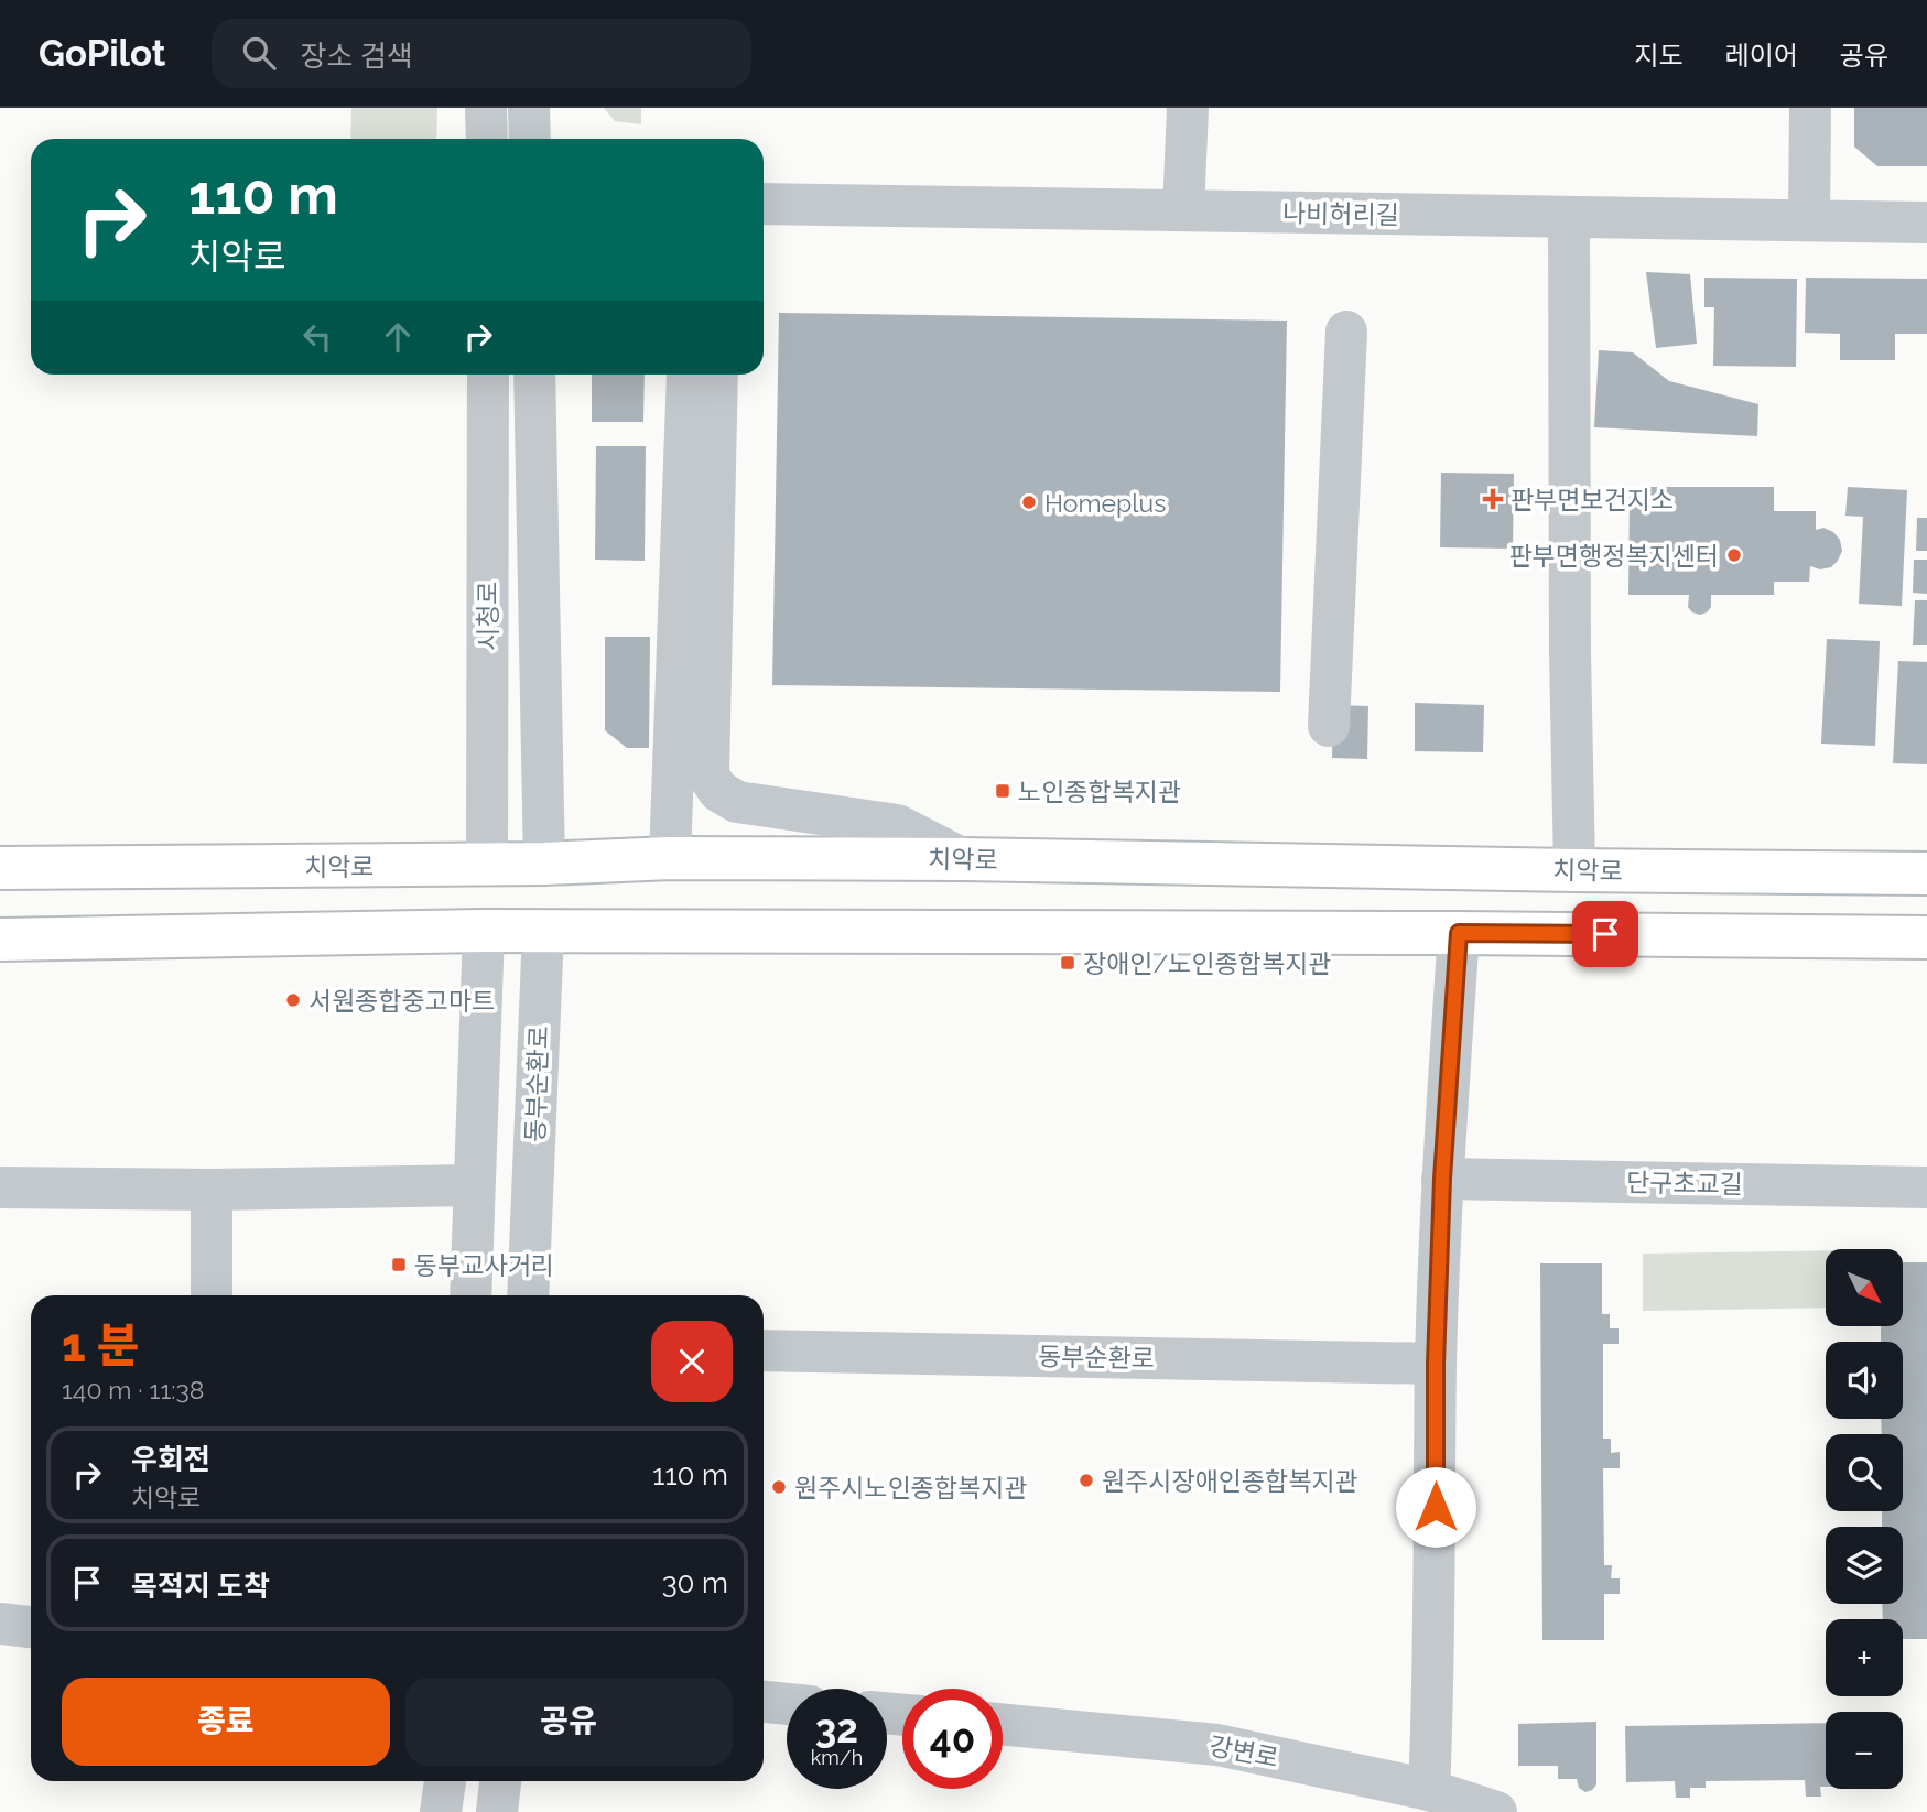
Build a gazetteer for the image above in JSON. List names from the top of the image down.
{
  "streets": {
    "main road": ["치악로", "동부순환로"],
    "street": [
      "나비허리길",
      "시청로",
      "단구초교길",
      "강변로"
    ]
  },
  "crossings": [
    ["시청로", "치악로"],
    ["시청로", "동부순환로"],
    ["치악로", "동부순환로"]
  ],
  "places": {
    "health": ["판부면보건지소"],
    "other": [
      "Homeplus",
      "판부면행정복지센터",
      "서원종합중고마트",
      "원주시장애인종합복지관",
      "원주시노인종합복지관"
    ],
    "transit": ["노인종합복지관", "장애인/노인종합복지관", "동부교사거리"]
  },
  "north": "bottom right",
  "page": {
    "header": "GoPilot",
    "search": "장소 검색",
    "nav": ["지도", "레이어", "공유"],
    "turn": ["110 m", "치악로"],
    "map_buttons": ["+", "−"],
    "heading": ["1 분", "140 m · 11:38"],
    "list": [
      {
        "name": "우회전",
        "note": "치악로",
        "value": "110 m"
      },
      {
        "name": "목적지 도착",
        "value": "30 m"
      }
    ],
    "buttons": ["종료", "공유"],
    "speed": "32 km/h",
    "limit": "40"
  }
}
